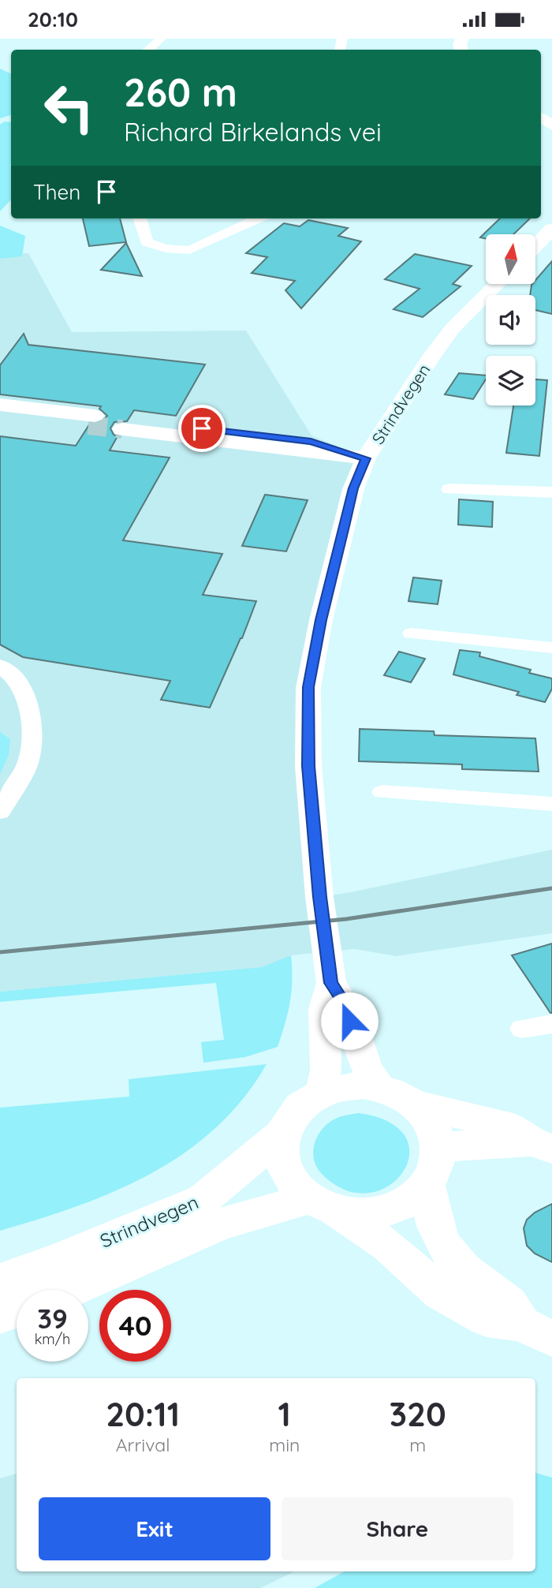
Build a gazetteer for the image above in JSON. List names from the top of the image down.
{
  "streets": {
    "main road": ["Strindvegen"]
  },
  "north": "top",
  "page": {
    "status": "20:10",
    "turn": ["260 m", "Richard Birkelands vei"],
    "then": "Then",
    "speed": "39 km/h",
    "limit": "40",
    "eta": [
      "20:11",
      "Arrival",
      "1",
      "min",
      "320",
      "m"
    ],
    "buttons": ["Exit", "Share"]
  }
}
